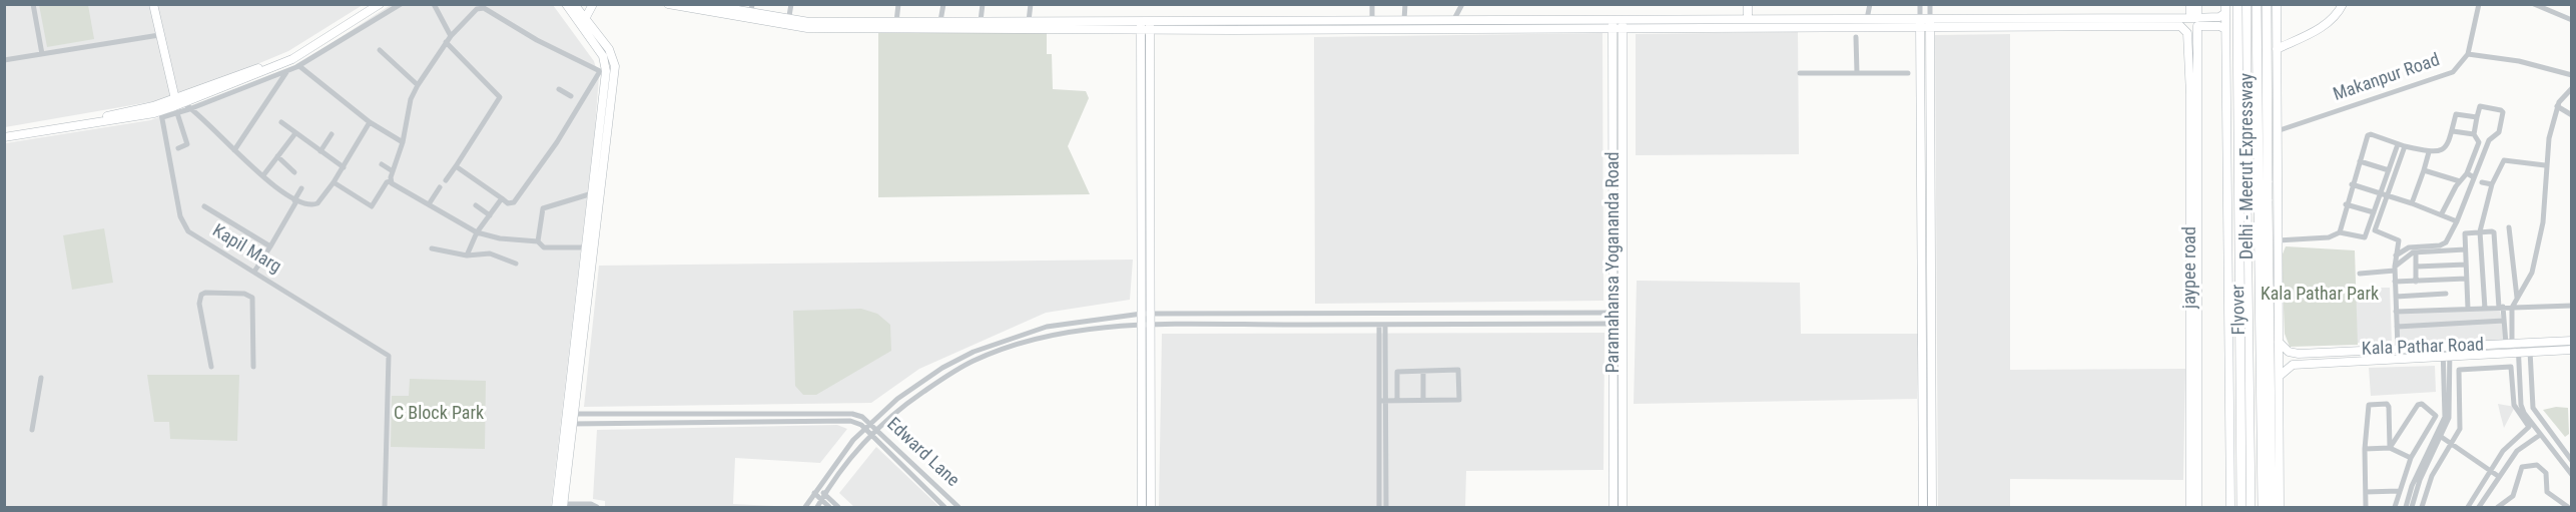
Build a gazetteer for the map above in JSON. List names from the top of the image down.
{
  "streets": {
    "highway": ["Delhi - Meerut Expressway", "Flyover"],
    "street": [
      "Makanpur Road",
      "Kapil Marg",
      "Paramahansa Yogananda Road",
      "Kala Pathar Road",
      "Edward Lane"
    ]
  },
  "parks": ["Kala Pathar Park", "C Block Park"]
}
